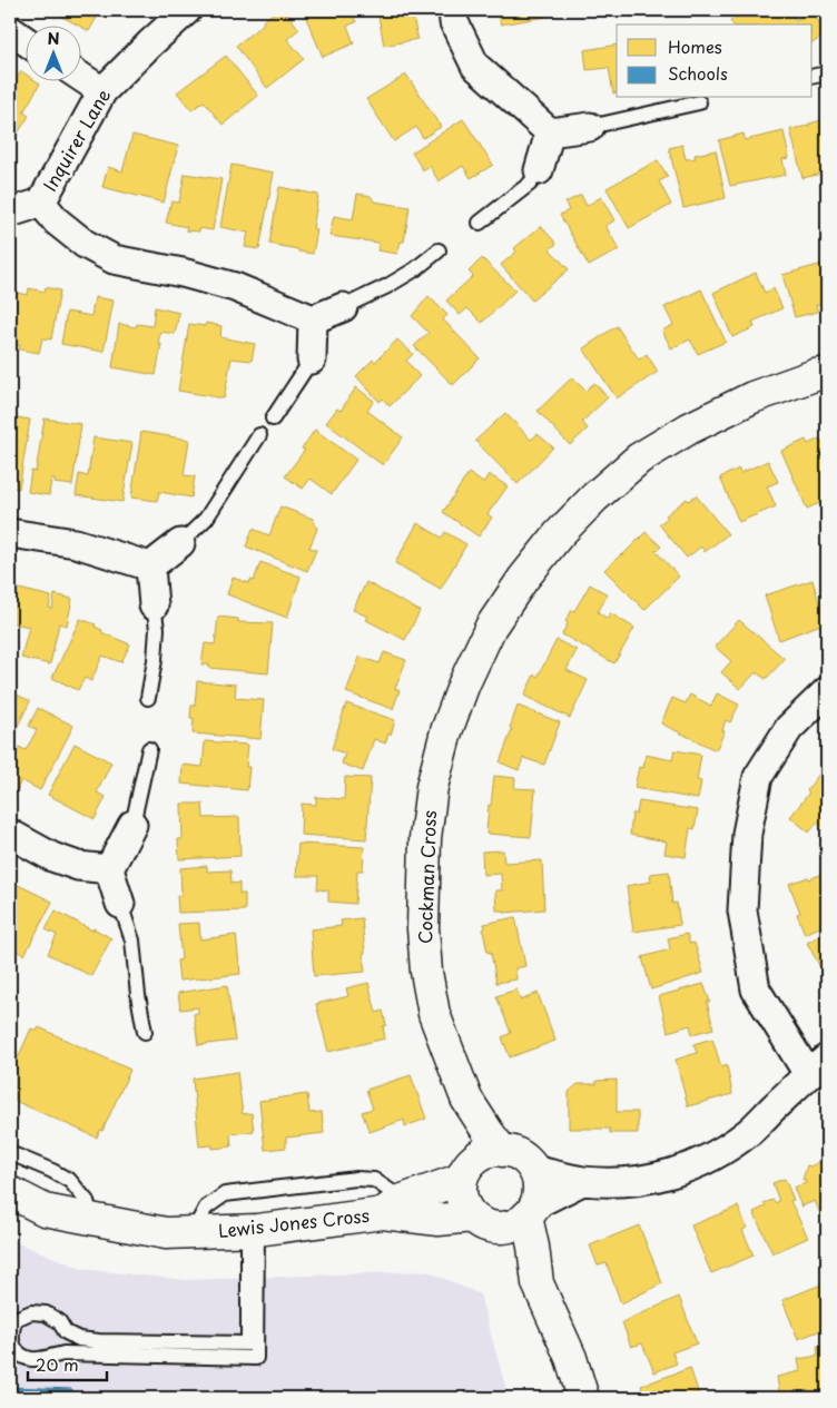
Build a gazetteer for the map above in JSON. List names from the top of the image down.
{
  "streets": {
    "street": ["Inquirer Lane", "Cockman Cross", "Lewis Jones Cross"]
  },
  "crossings": [
    ["Cockman Cross", "Lewis Jones Cross"]
  ],
  "legend": ["Homes", "Schools"],
  "scale_bar": "20 m",
  "north": "top"
}
